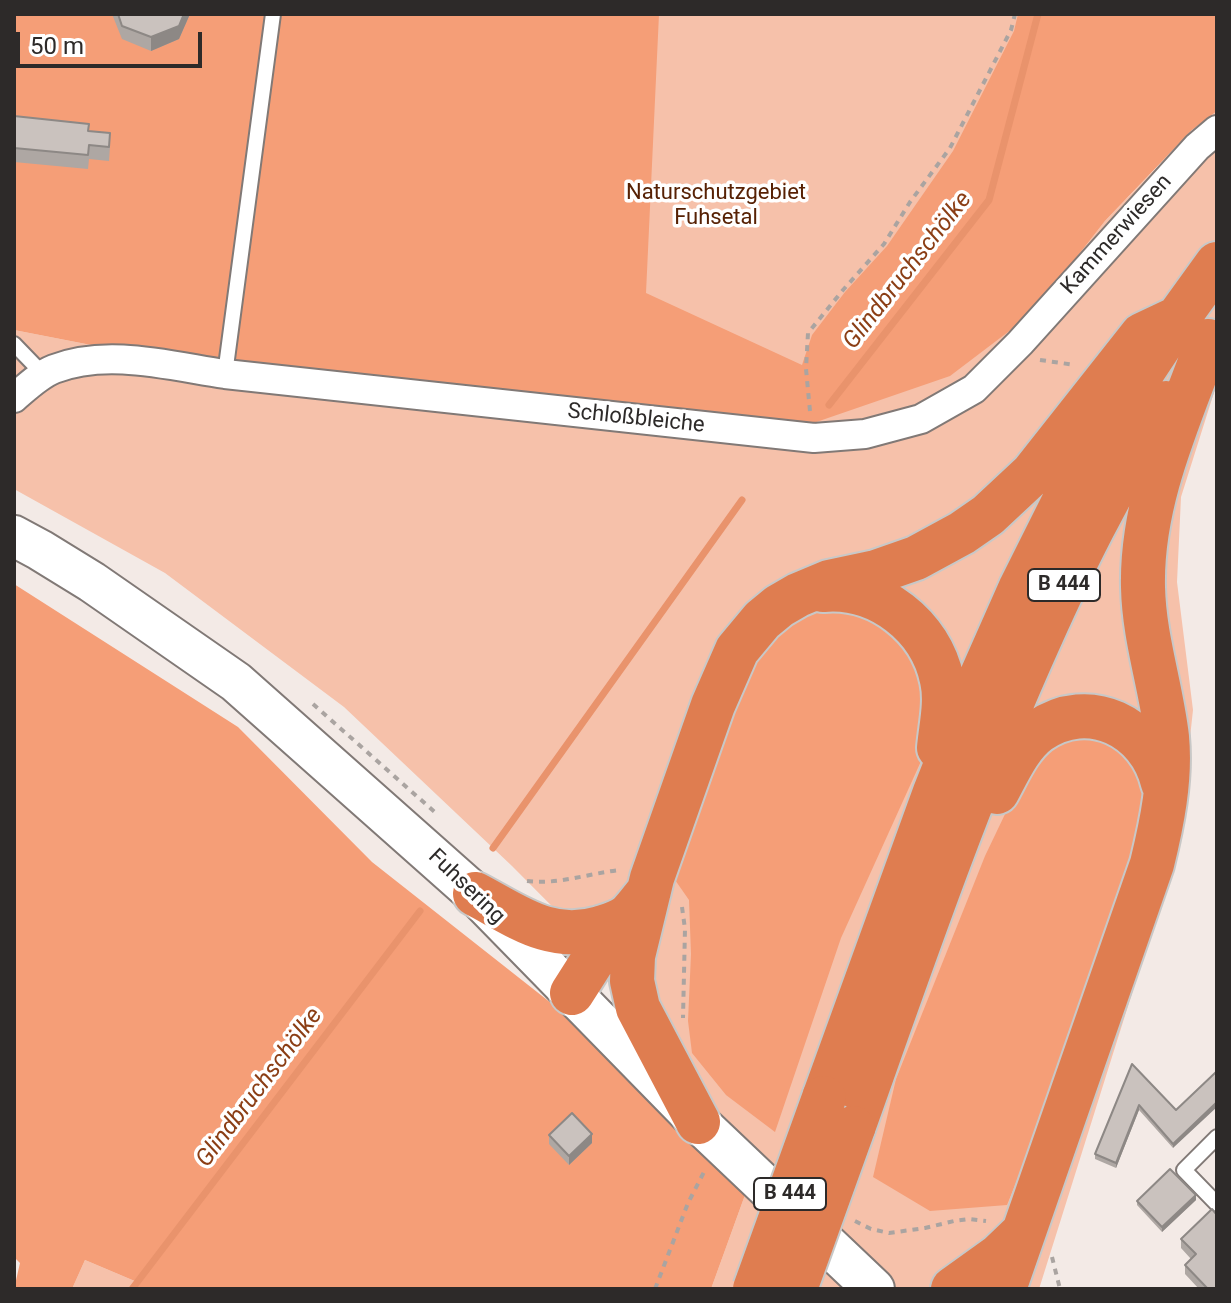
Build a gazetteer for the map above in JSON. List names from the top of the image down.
{
  "streets": {
    "highway": ["B 444"],
    "main road": ["Fuhsering"],
    "street": ["Kammerwiesen", "Schloßbleiche"]
  },
  "crossings": [
    ["Kammerwiesen", "Schloßbleiche"]
  ],
  "water": ["Glindbruchschölke"],
  "parks": ["Naturschutzgebiet Fuhsetal"],
  "scale_bar": "50 m"
}
